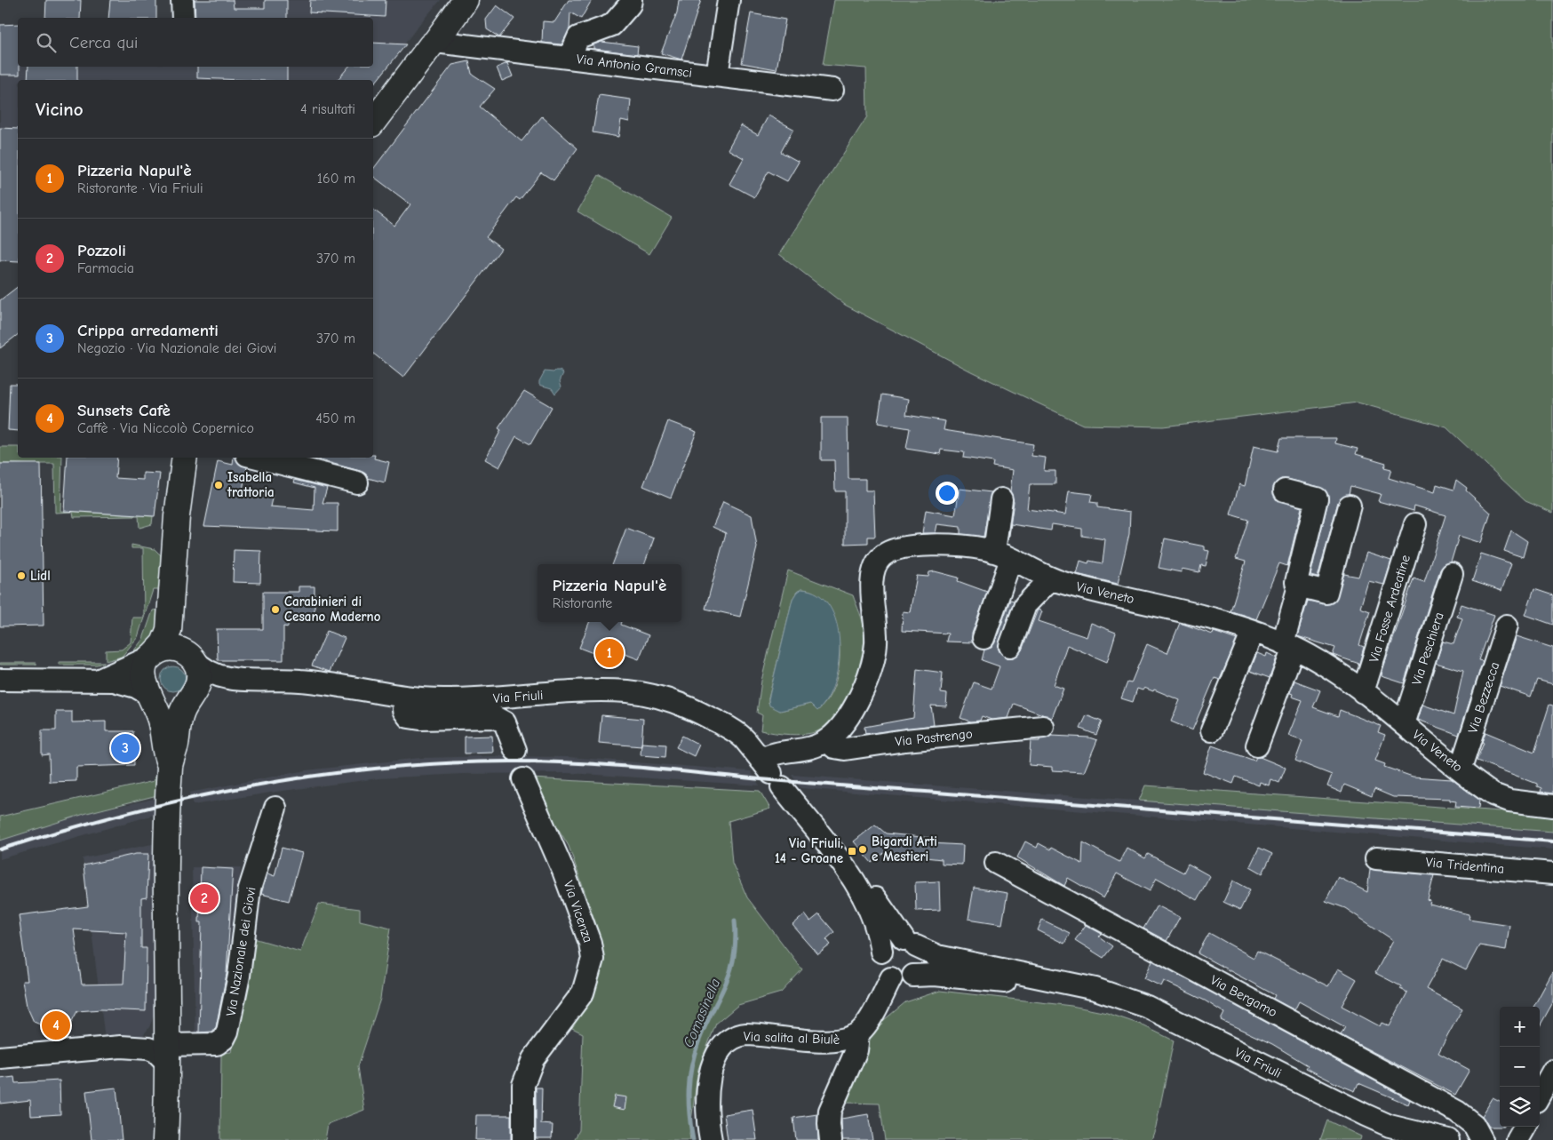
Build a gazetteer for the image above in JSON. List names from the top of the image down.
{
  "streets": {
    "street": [
      "Via Antonio Gramsci",
      "Via Veneto",
      "Via Fosse Ardeatine",
      "Via Peschiera",
      "Via Friuli",
      "Via Bezzecca",
      "Via Pastrengo",
      "Via Tridentina",
      "Via Vicenza",
      "Via Nazionale dei Giovi",
      "Via Bergamo",
      "Via salita al Biulè"
    ]
  },
  "crossings": [
    ["Via Veneto", "Via Fosse Ardeatine"],
    ["Via Veneto", "Via Peschiera"],
    ["Via Veneto", "Via Friuli"],
    ["Via Veneto", "Via Bezzecca"],
    ["Via Veneto", "Via Pastrengo"],
    ["Via Friuli", "Via salita al Biulè"]
  ],
  "water": ["Comasinella"],
  "places": {
    "other": [
      "Isabella trattoria",
      "Lidl",
      "Carabinieri di Cesano Maderno",
      "Bigardi Arti e Mestieri"
    ],
    "transit": ["Via Friuli, 14 - Groane"]
  },
  "page": {
    "search": "Cerca qui",
    "heading": ["Vicino", "4 risultati"],
    "list": [
      {
        "mark": "1",
        "name": "Pizzeria Napul'è",
        "note": "Ristorante · Via Friuli",
        "value": "160 m"
      },
      {
        "mark": "2",
        "name": "Pozzoli",
        "note": "Farmacia",
        "value": "370 m"
      },
      {
        "mark": "3",
        "name": "Crippa arredamenti",
        "note": "Negozio · Via Nazionale dei Giovi",
        "value": "370 m"
      },
      {
        "mark": "4",
        "name": "Sunsets Cafè",
        "note": "Caffè · Via Niccolò Copernico",
        "value": "450 m"
      }
    ],
    "popup": ["Pizzeria Napul'è", "Ristorante"],
    "pins": [
      "1",
      "3",
      "2",
      "4"
    ],
    "map_buttons": ["+", "−"]
  }
}
